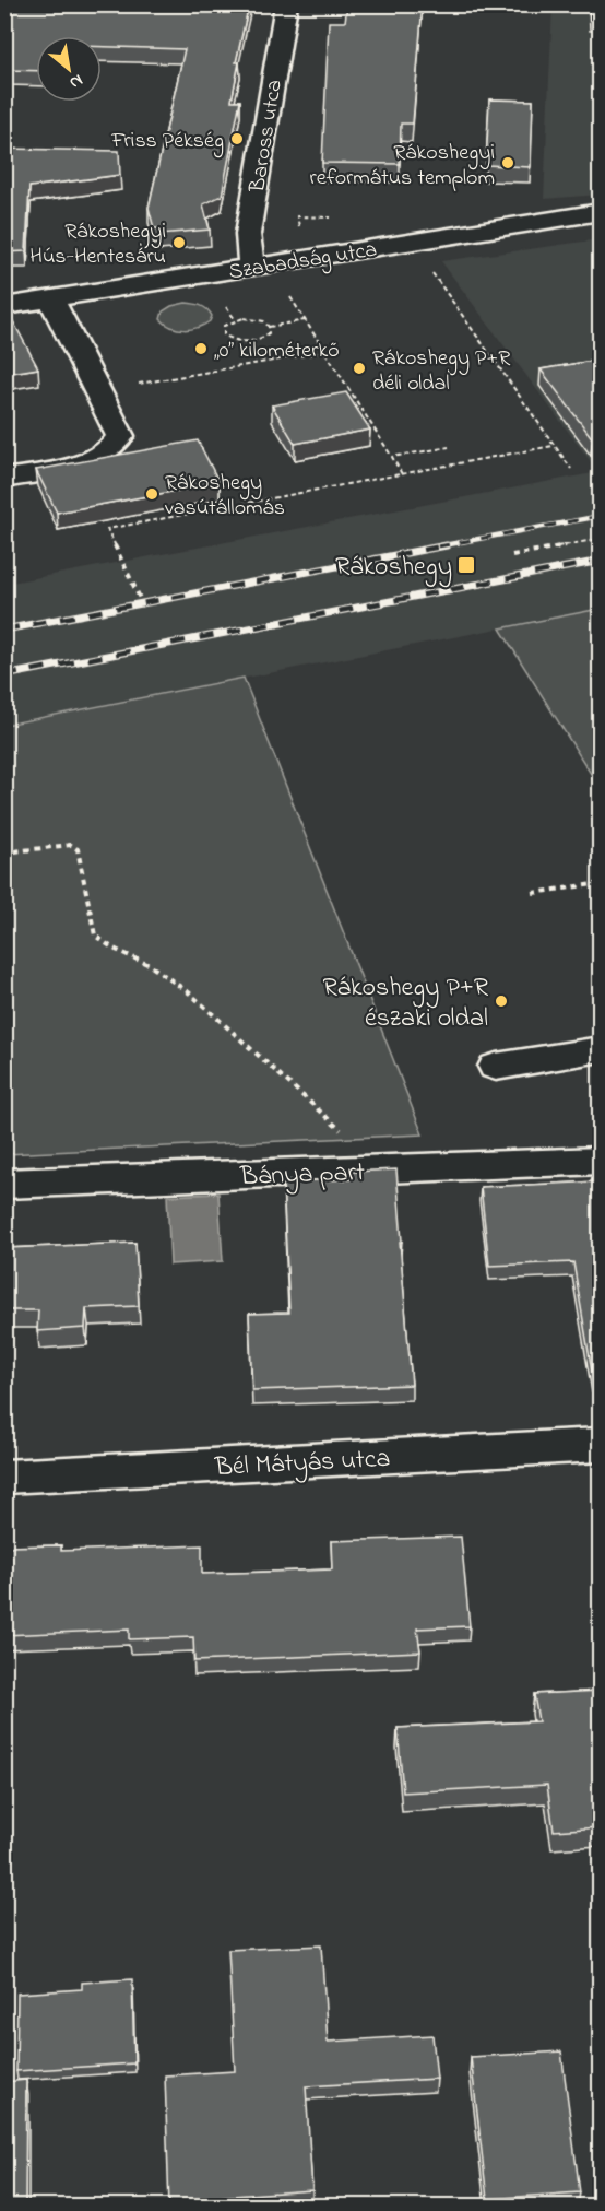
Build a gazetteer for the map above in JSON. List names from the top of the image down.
{
  "streets": {
    "street": [
      "Baross utca",
      "Szabadság utca",
      "Bánya part",
      "Bél Mátyás utca"
    ]
  },
  "crossings": [
    ["Baross utca", "Szabadság utca"]
  ],
  "places": {
    "other": [
      "Friss Pékség",
      "Rákoshegyi református templom",
      "Rákoshegyi Hús-Hentesáru",
      "„0” kilométerkő",
      "Rákoshegy P+R déli oldal",
      "Rákoshegy vasútállomás",
      "Rákoshegy P+R északi oldal"
    ],
    "transit": ["Rákoshegy"]
  },
  "north": "bottom right"
}
